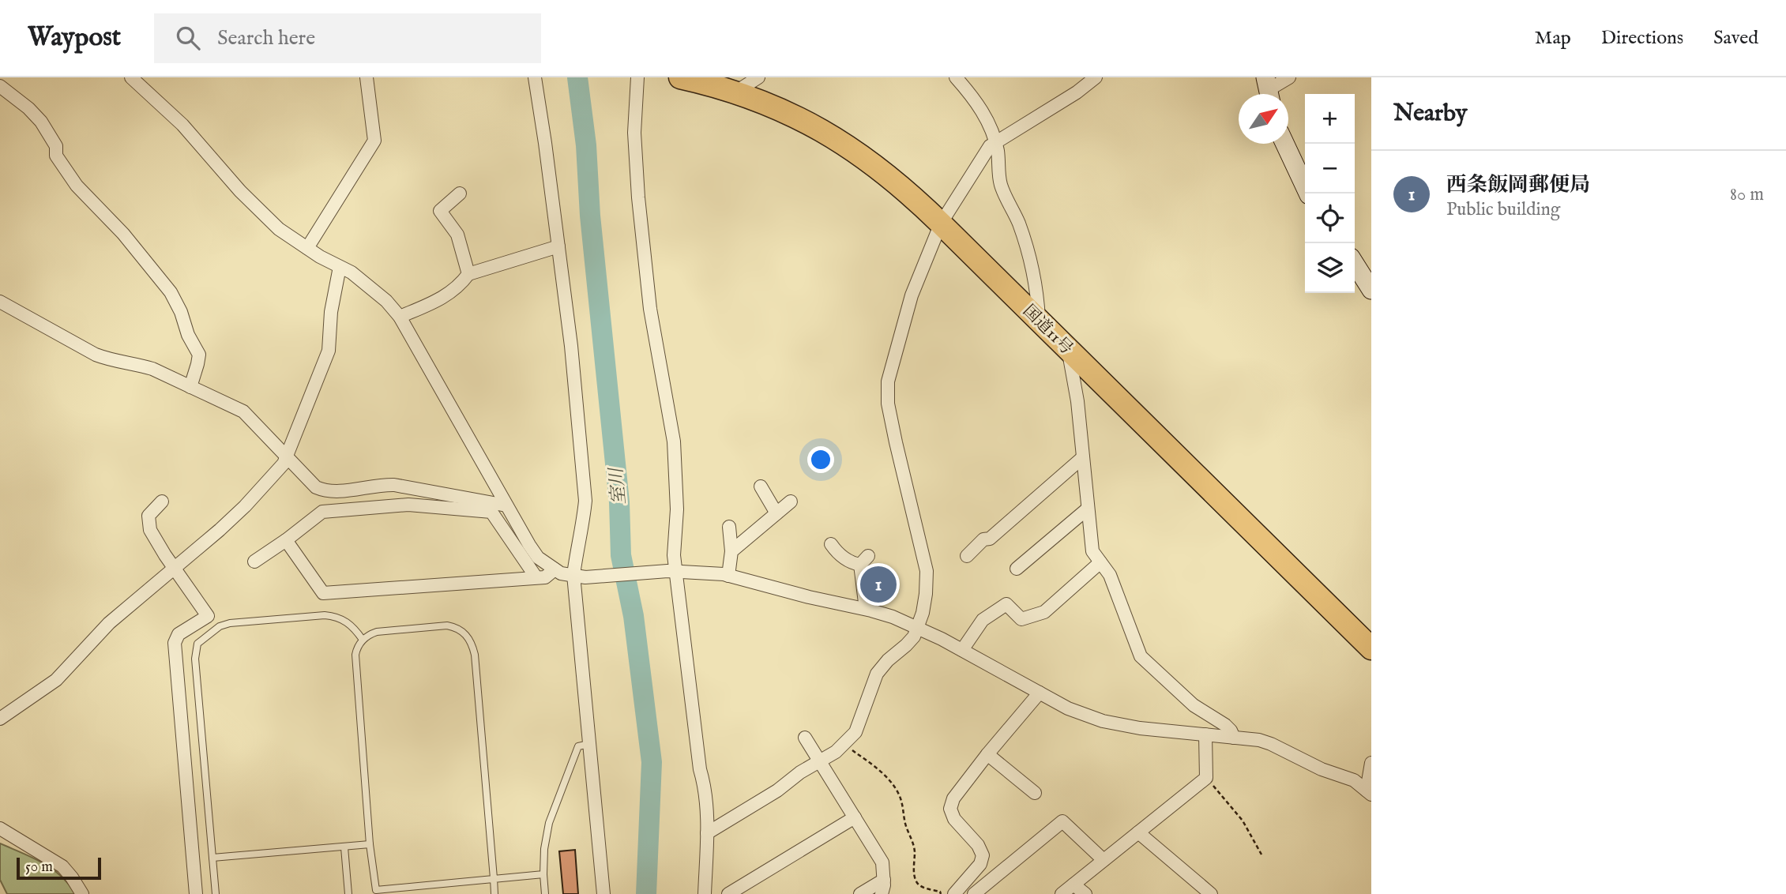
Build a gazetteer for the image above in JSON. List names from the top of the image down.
{
  "streets": {
    "highway": ["国道11号"]
  },
  "water": ["室川"],
  "scale_bar": "50 m",
  "north": "top right",
  "page": {
    "header": "Waypost",
    "search": "Search here",
    "nav": ["Map", "Directions", "Saved"],
    "heading": "Nearby",
    "map_buttons": ["+", "−"],
    "list": [
      {
        "mark": "1",
        "name": "西条飯岡郵便局",
        "note": "Public building",
        "value": "80 m"
      }
    ],
    "pins": "1",
    "scale": "50 m"
  }
}
